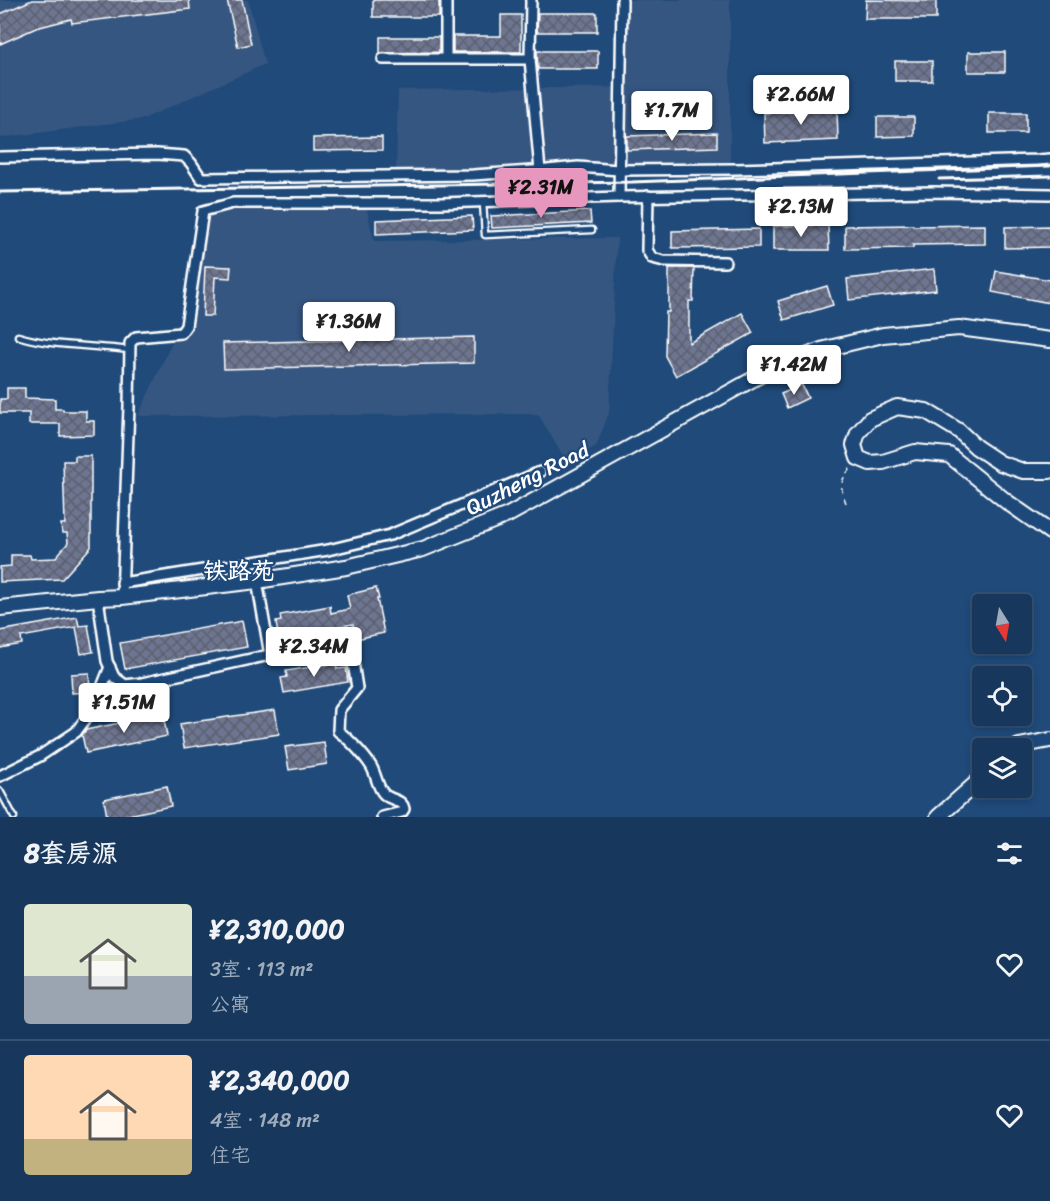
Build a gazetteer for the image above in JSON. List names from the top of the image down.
{
  "streets": {
    "main road": ["Quzheng Road"]
  },
  "districts": ["铁路苑"],
  "north": "bottom",
  "page": {
    "price": [
      "¥2.66M",
      "¥1.7M",
      "¥2.31M",
      "¥2.13M",
      "¥1.36M",
      "¥1.42M",
      "¥2.34M",
      "¥1.51M"
    ],
    "heading": "8套房源",
    "list": [
      {
        "name": "¥2,310,000",
        "note": "3室 · 113 m² · 公寓"
      },
      {
        "name": "¥2,340,000",
        "note": "4室 · 148 m² · 住宅"
      }
    ]
  }
}
